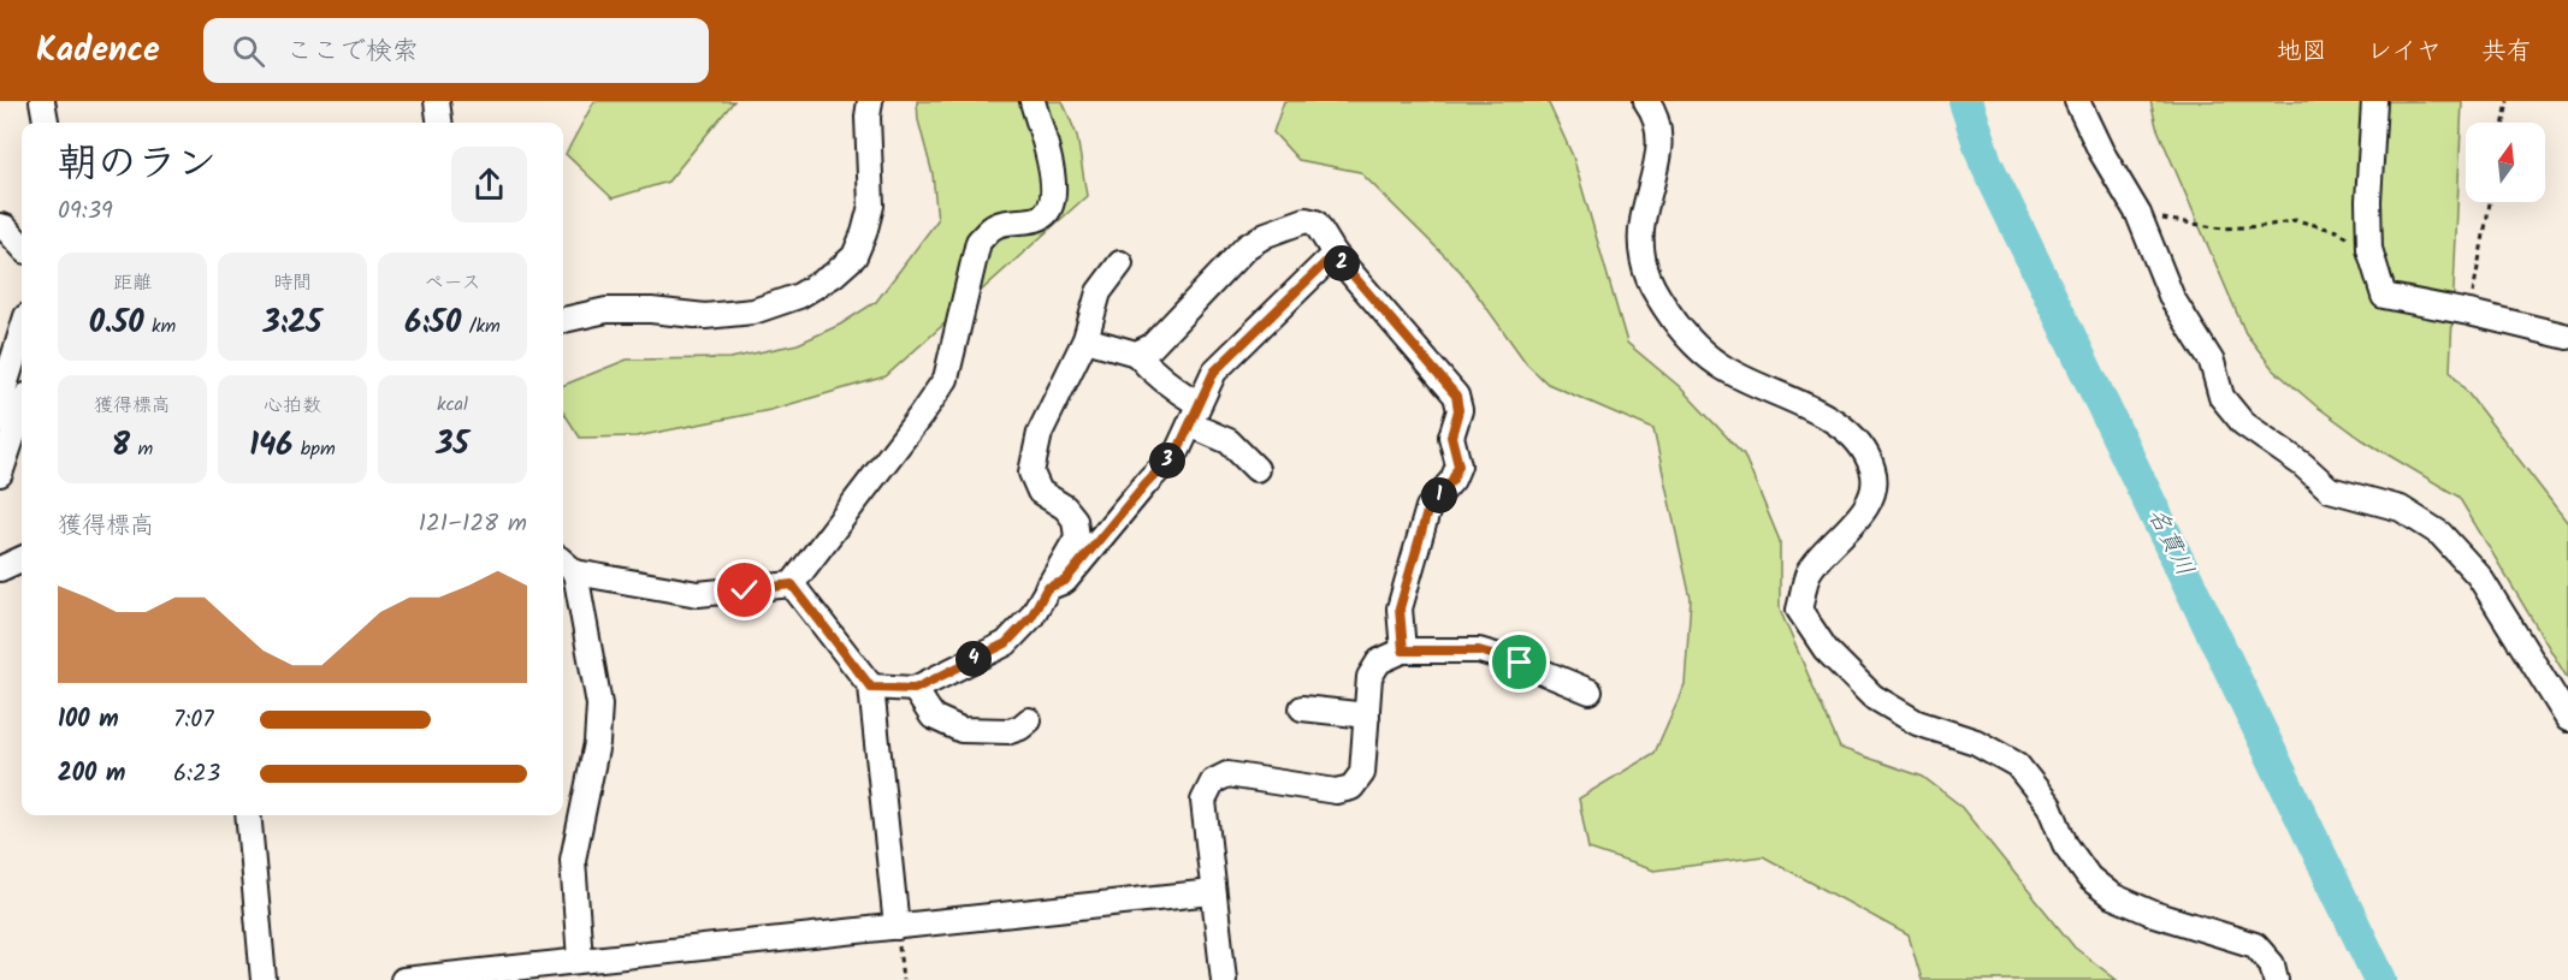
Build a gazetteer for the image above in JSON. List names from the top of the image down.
{
  "water": ["名貫川"],
  "north": "top",
  "page": {
    "header": "Kadence",
    "search": "ここで検索",
    "nav": ["地図", "レイヤ", "共有"],
    "heading": ["朝のラン", "09:39"],
    "pins": [
      "2",
      "3",
      "1",
      "4"
    ],
    "stats": [
      ["距離", "0.50 km"],
      ["時間", "3:25"],
      ["ペース", "6:50 /km"],
      ["獲得標高", "8 m"],
      ["心拍数", "146 bpm"],
      ["kcal", "35"]
    ],
    "chart": ["獲得標高", "121–128 m"],
    "list": [
      {
        "name": "100 m",
        "note": "7:07"
      },
      {
        "name": "200 m",
        "note": "6:23"
      }
    ]
  }
}
